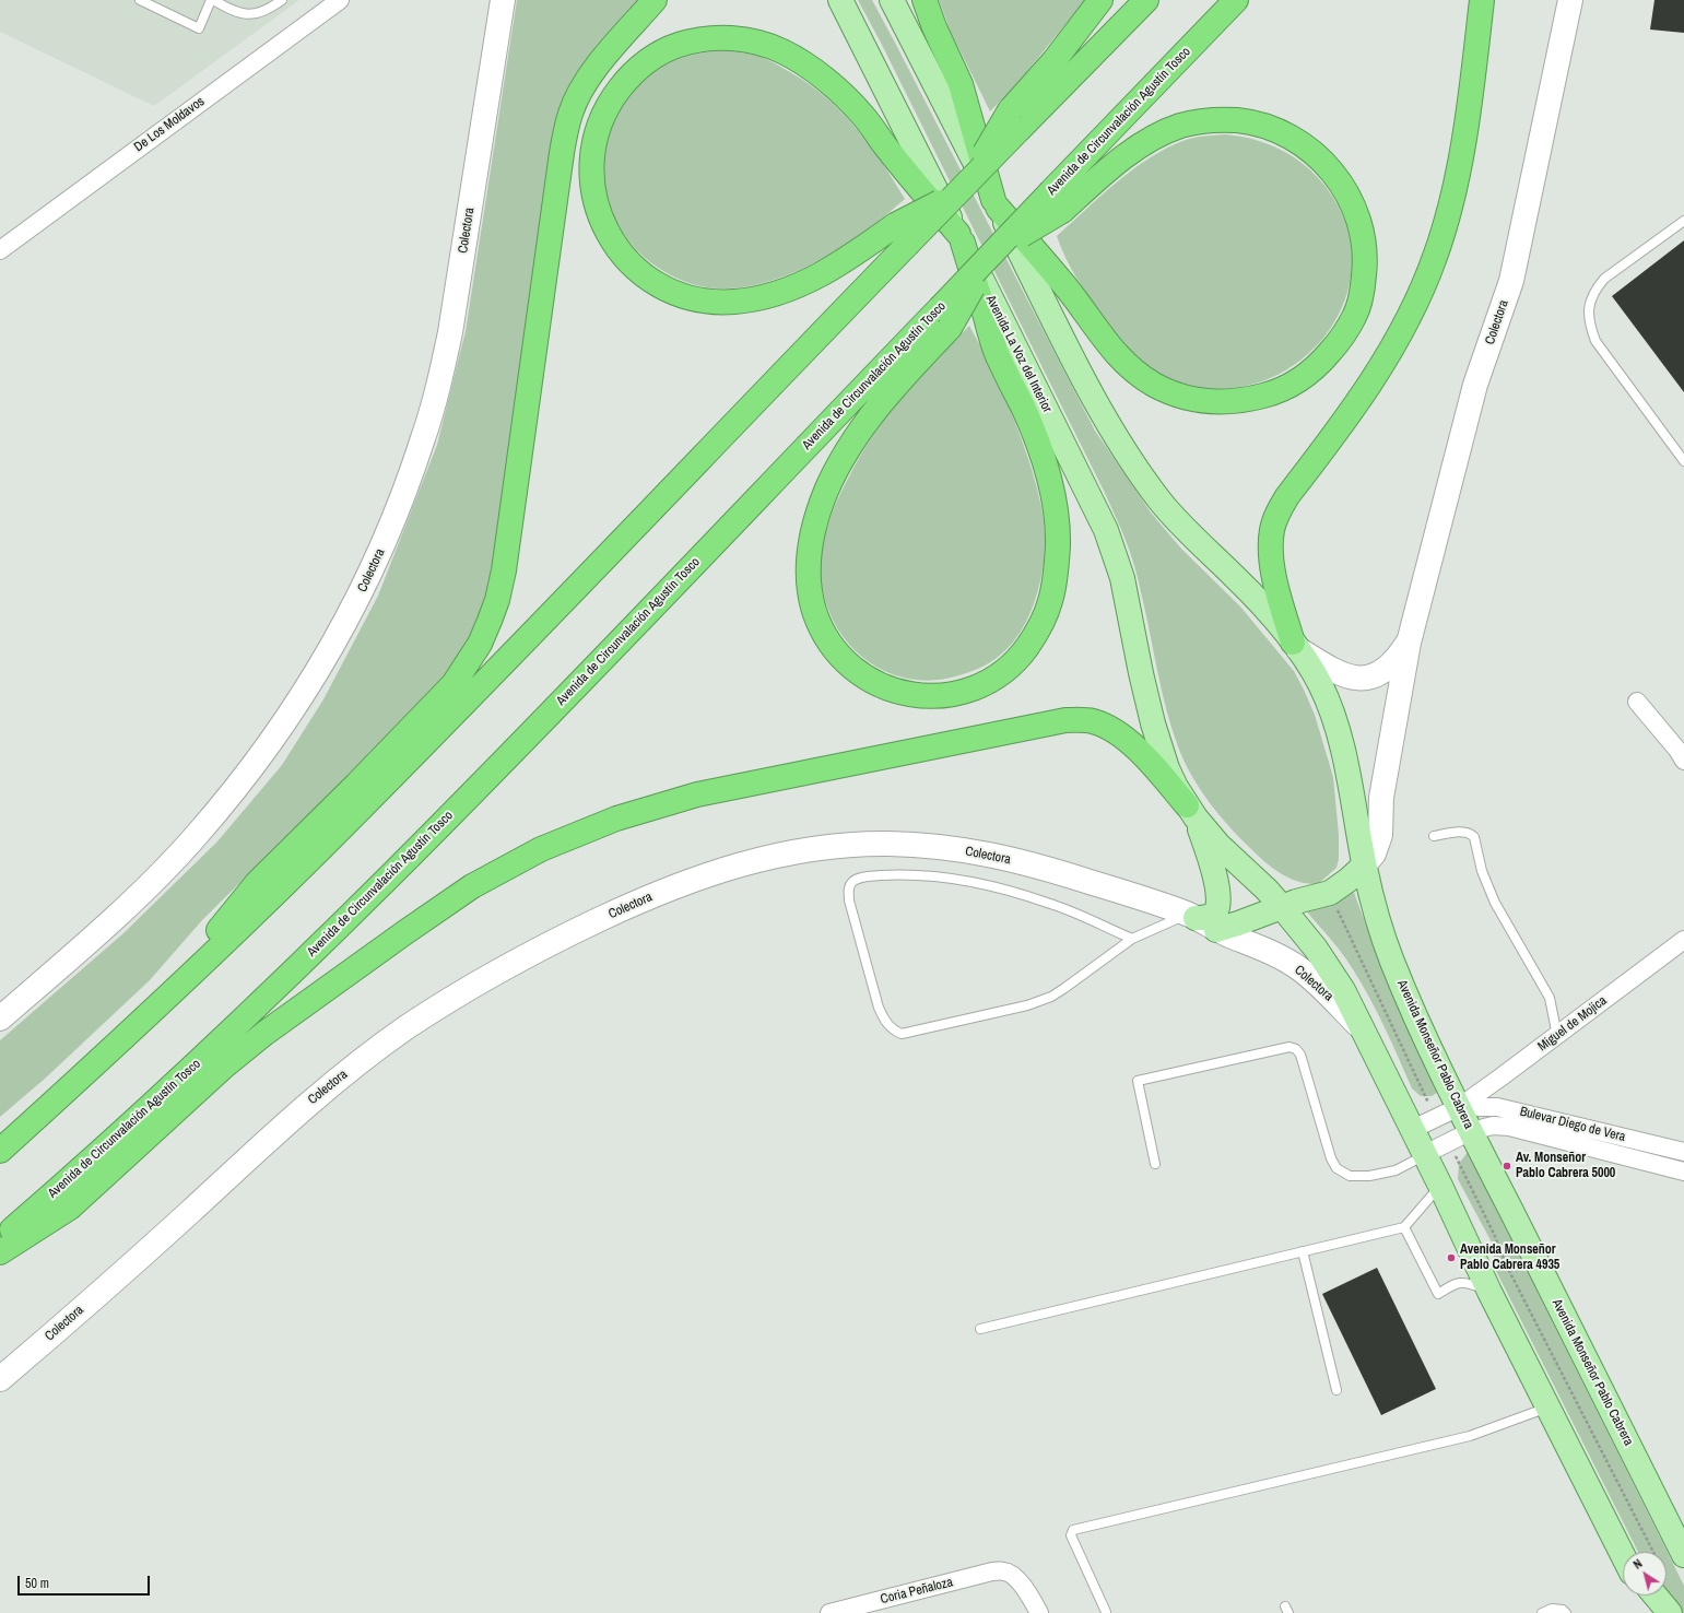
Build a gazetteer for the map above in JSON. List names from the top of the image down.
{
  "streets": {
    "highway": ["Avenida de Circunvalación Agustín Tosco"],
    "main road": ["Avenida La Voz del Interior", "Avenida Monseñor Pablo Cabrera"],
    "street": [
      "De Los Moldavos",
      "Colectora",
      "Miguel de Mojica",
      "Bulevar Diego de Vera",
      "Coria Peñaloza"
    ]
  },
  "crossings": [
    ["Colectora", "Avenida Monseñor Pablo Cabrera"],
    ["Miguel de Mojica", "Avenida Monseñor Pablo Cabrera"],
    ["Miguel de Mojica", "Bulevar Diego de Vera"],
    ["Avenida Monseñor Pablo Cabrera", "Bulevar Diego de Vera"]
  ],
  "places": ["Av. Monseñor Pablo Cabrera 5000", "Avenida Monseñor Pablo Cabrera 4935"],
  "scale_bar": "50 m",
  "north": "top left"
}
